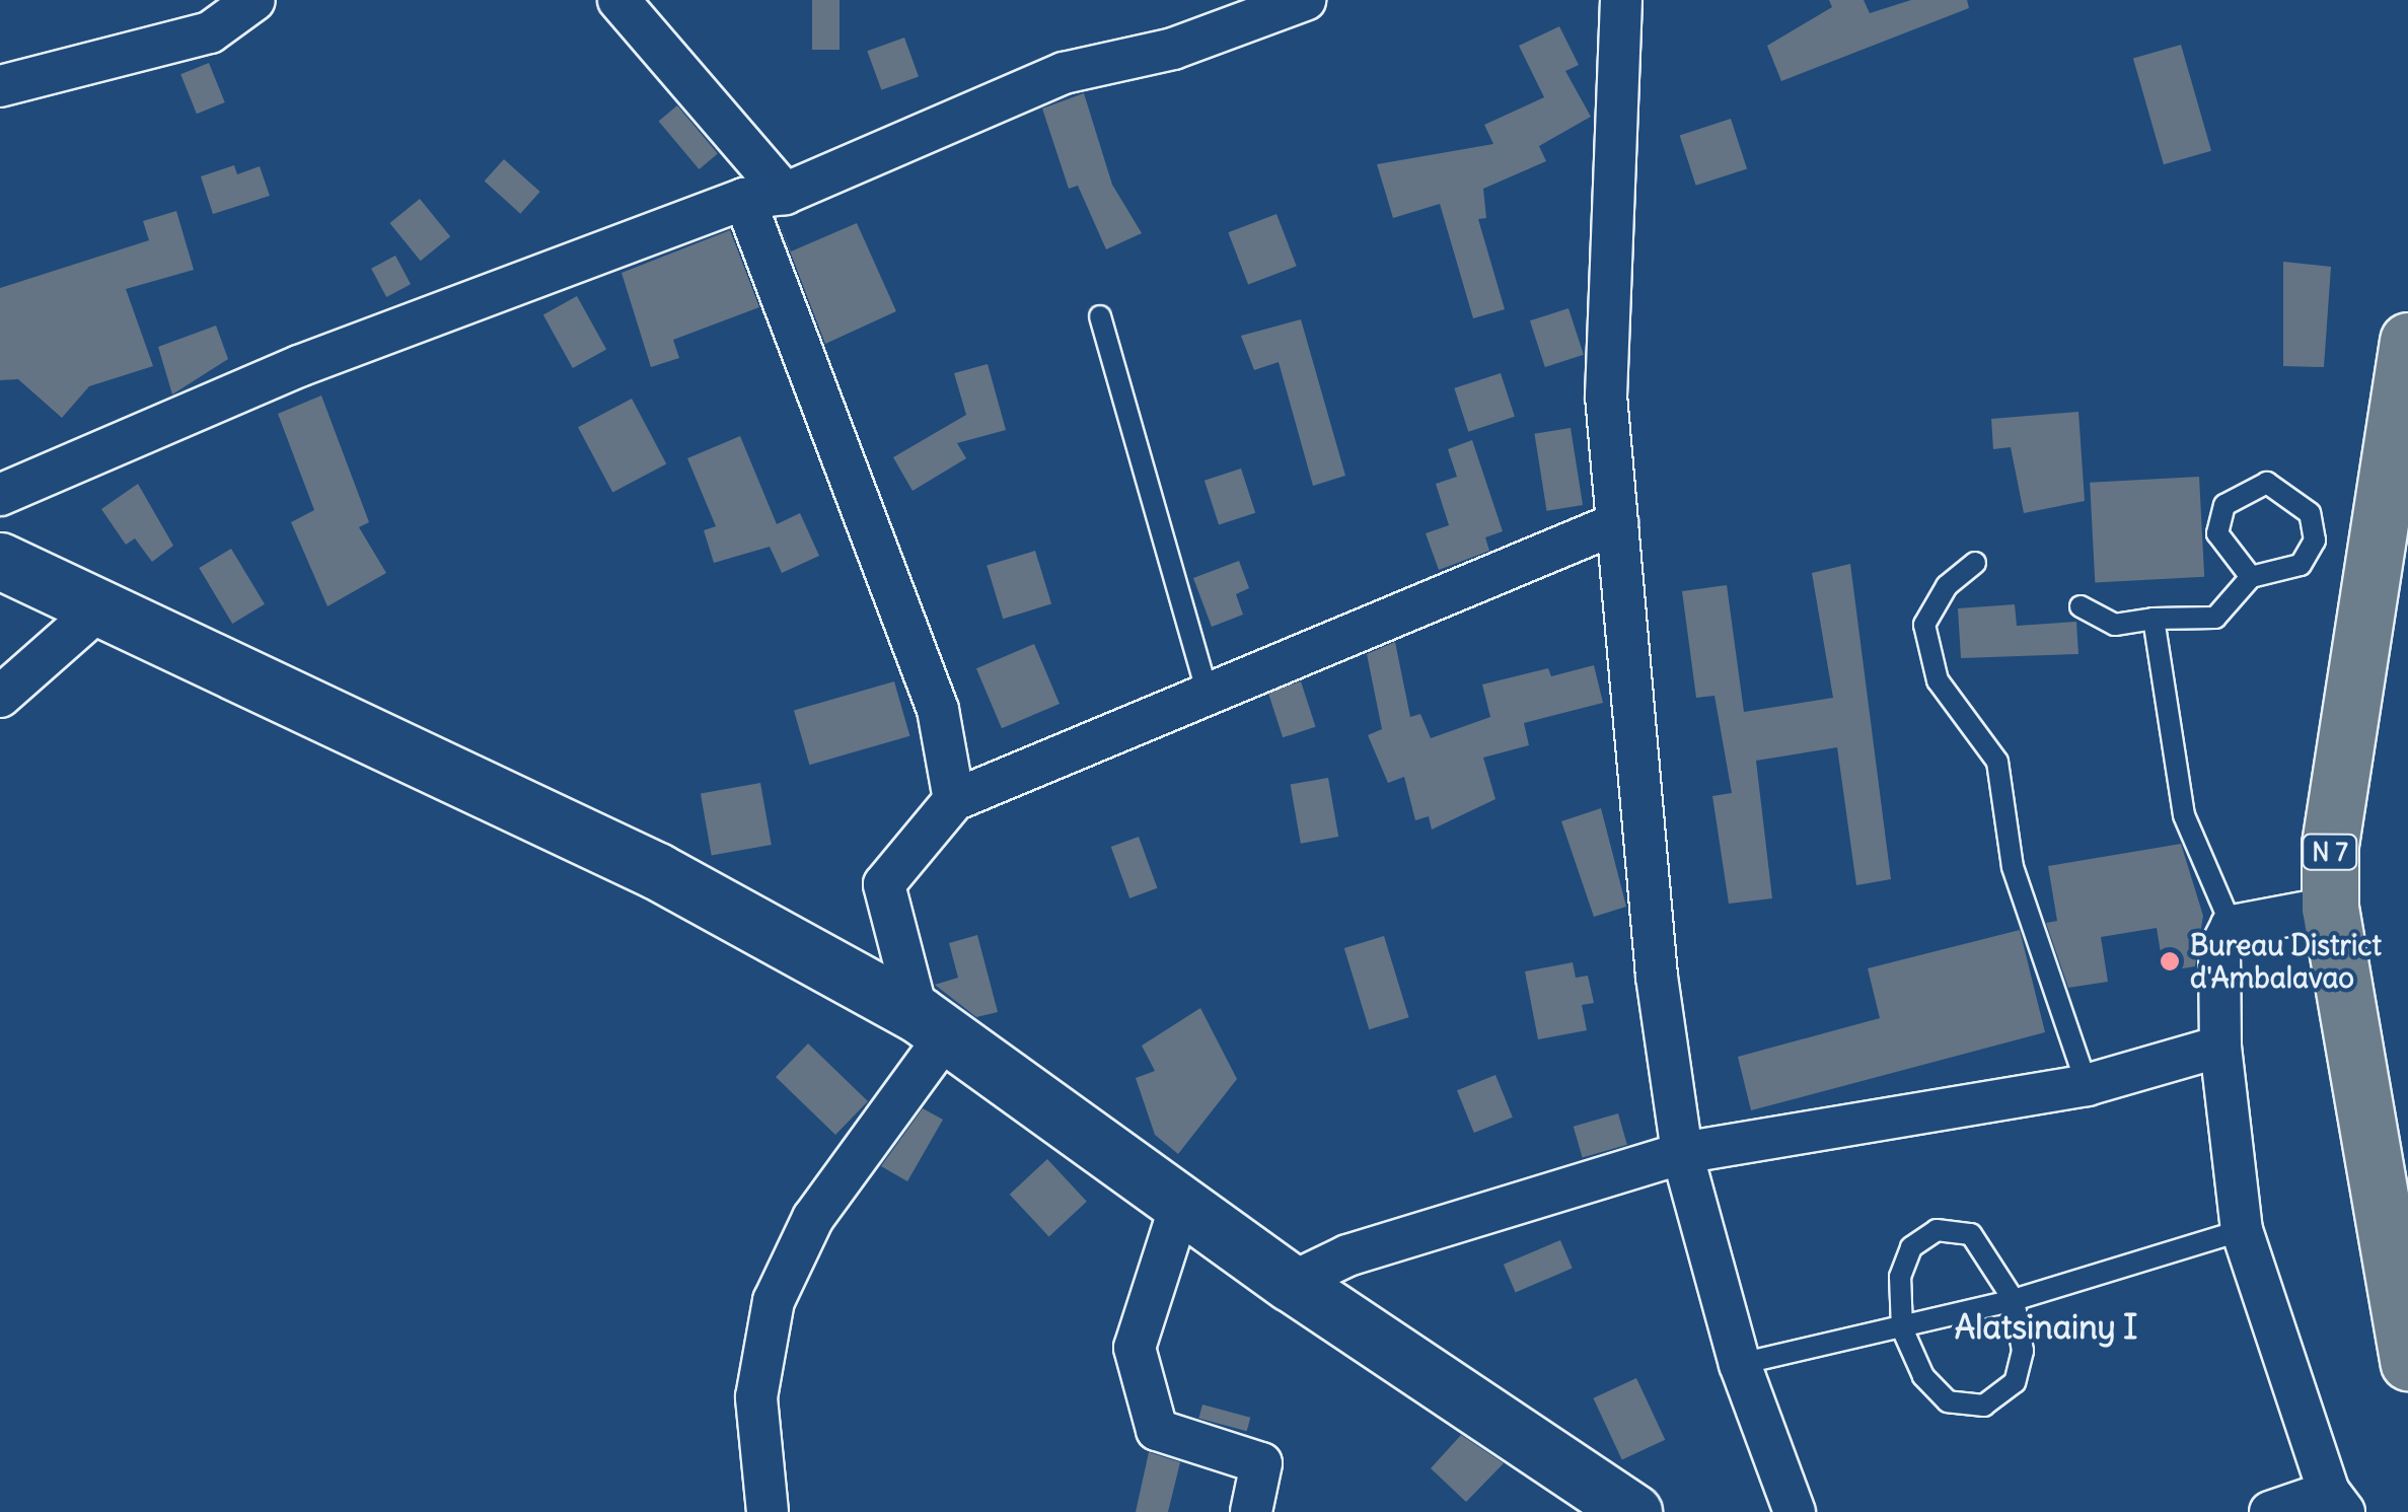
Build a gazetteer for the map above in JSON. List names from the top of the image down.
{
  "streets": {
    "main road": ["N 7"]
  },
  "districts": ["Alatsinainy I"],
  "places": ["Bureau District d'Ambalavao"]
}
